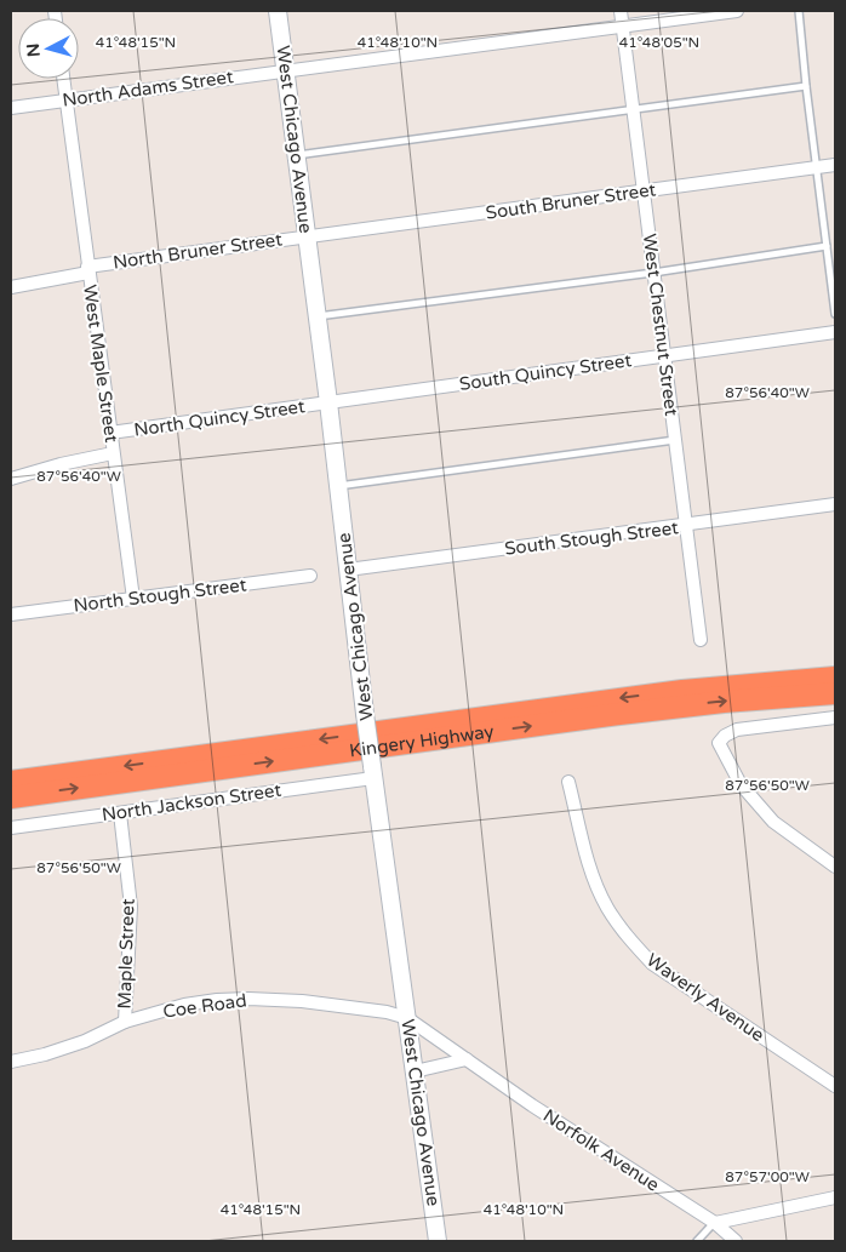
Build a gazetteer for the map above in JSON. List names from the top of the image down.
{
  "streets": {
    "highway": ["Kingery Highway"],
    "main road": ["West Chicago Avenue"],
    "street": [
      "North Adams Street",
      "South Bruner Street",
      "North Bruner Street",
      "West Chestnut Street",
      "West Maple Street",
      "South Quincy Street",
      "North Quincy Street",
      "South Stough Street",
      "North Stough Street",
      "North Jackson Street",
      "Maple Street",
      "Waverly Avenue",
      "Coe Road",
      "Norfolk Avenue"
    ]
  },
  "crossings": [
    ["North Adams Street", "West Chicago Avenue"],
    ["North Adams Street", "West Chestnut Street"],
    ["North Adams Street", "West Maple Street"],
    ["West Chicago Avenue", "South Bruner Street"],
    ["West Chicago Avenue", "North Bruner Street"],
    ["West Chicago Avenue", "South Quincy Street"],
    ["West Chicago Avenue", "North Quincy Street"],
    ["West Chicago Avenue", "South Stough Street"],
    ["West Chicago Avenue", "North Jackson Street"],
    ["West Chicago Avenue", "Coe Road"],
    ["West Chicago Avenue", "Norfolk Avenue"],
    ["South Bruner Street", "North Bruner Street"],
    ["South Bruner Street", "West Chestnut Street"],
    ["North Bruner Street", "West Maple Street"],
    ["West Chestnut Street", "South Quincy Street"],
    ["West Chestnut Street", "South Stough Street"],
    ["West Maple Street", "North Quincy Street"],
    ["West Maple Street", "North Stough Street"],
    ["South Quincy Street", "North Quincy Street"],
    ["North Jackson Street", "Maple Street"],
    ["Maple Street", "Coe Road"],
    ["Coe Road", "Norfolk Avenue"]
  ],
  "north": "left",
  "coordinates": [
    "41°48'15\"N",
    "41°48'10\"N",
    "41°48'05\"N",
    "87°56'40\"W",
    "87°56'50\"W",
    "87°57'00\"W"
  ]
}
